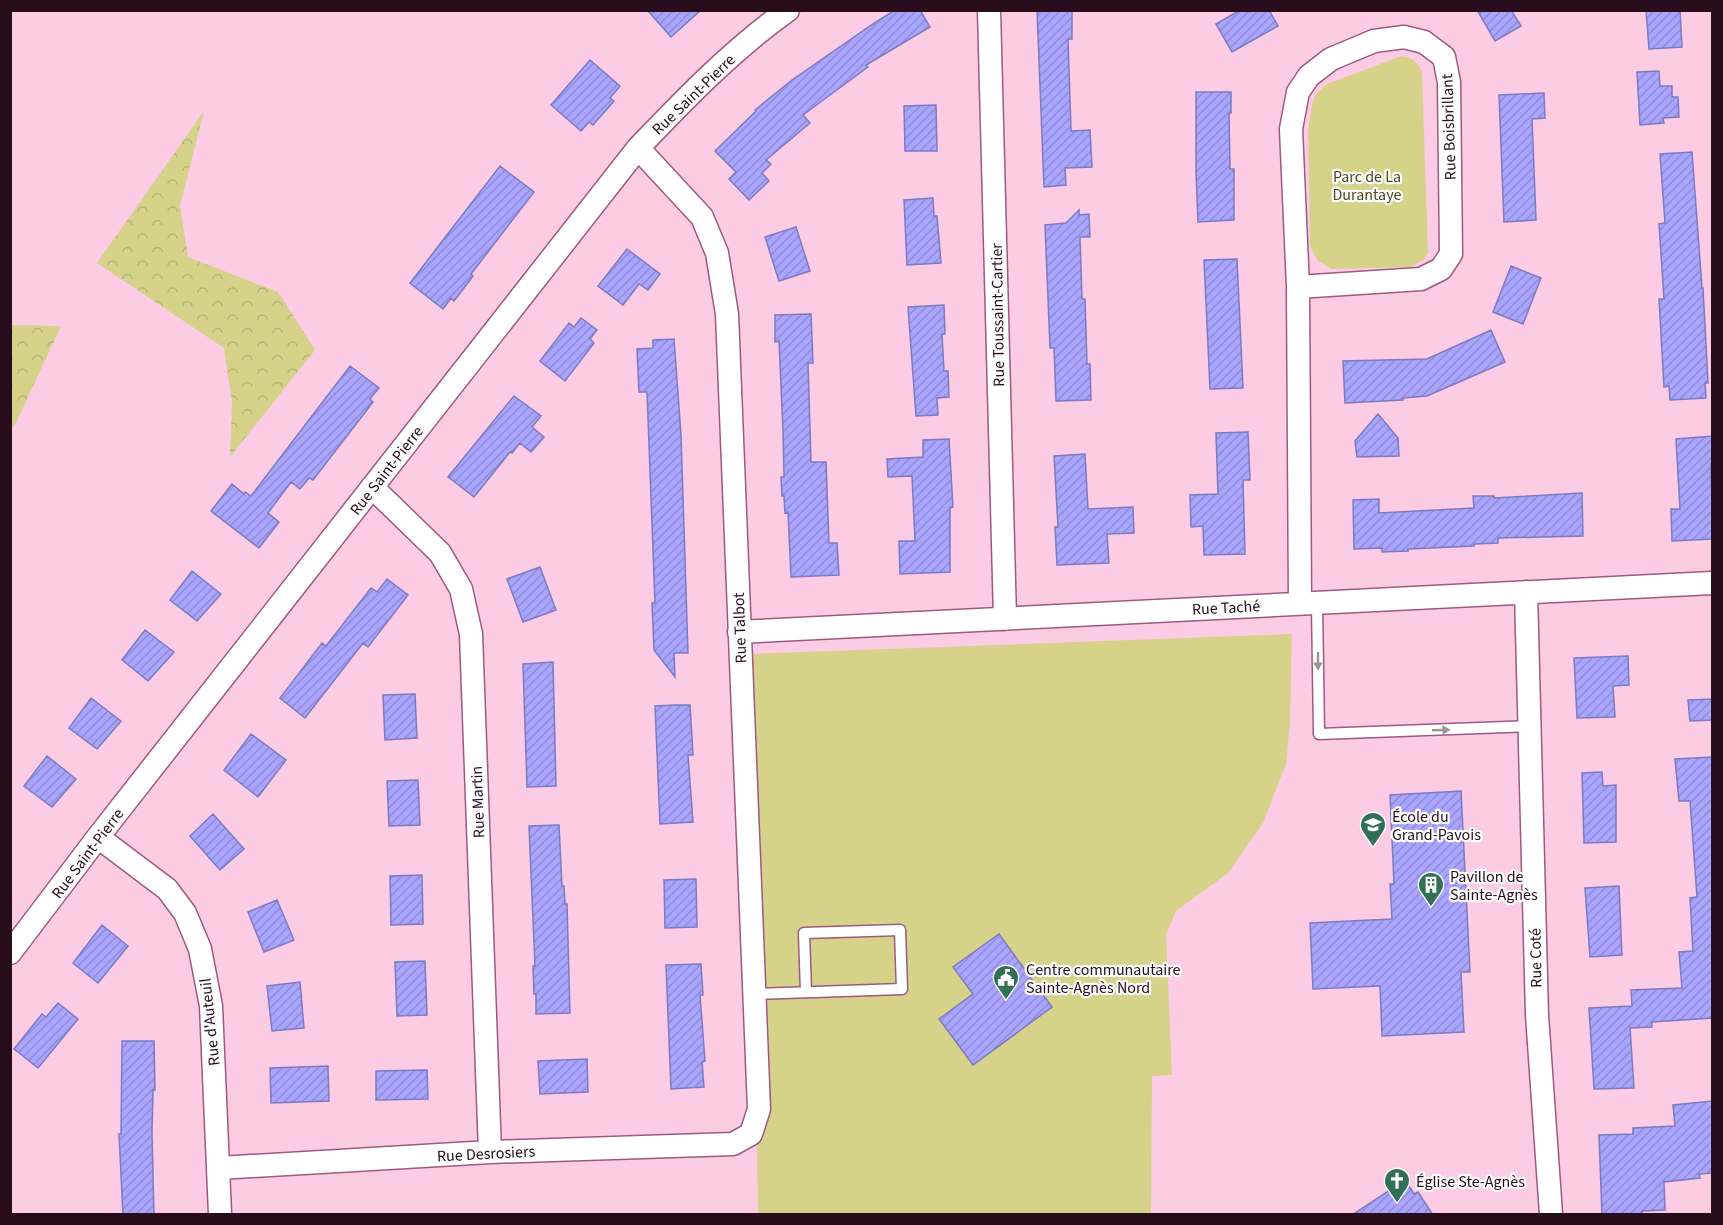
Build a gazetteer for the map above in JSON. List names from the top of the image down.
{
  "streets": {
    "street": [
      "Rue Saint-Pierre",
      "Rue Boisbrillant",
      "Rue Toussaint-Cartier",
      "Rue Taché",
      "Rue Talbot",
      "Rue Martin",
      "Rue Coté",
      "Rue d'Auteuil",
      "Rue Desrosiers"
    ]
  },
  "crossings": [
    ["Rue Saint-Pierre", "Rue Talbot"],
    ["Rue Saint-Pierre", "Rue Martin"],
    ["Rue Saint-Pierre", "Rue d'Auteuil"],
    ["Rue Boisbrillant", "Rue Taché"],
    ["Rue Toussaint-Cartier", "Rue Taché"],
    ["Rue Taché", "Rue Talbot"],
    ["Rue Taché", "Rue Coté"],
    ["Rue Talbot", "Rue Desrosiers"],
    ["Rue Martin", "Rue Desrosiers"],
    ["Rue d'Auteuil", "Rue Desrosiers"]
  ],
  "parks": ["Parc de La Durantaye"],
  "places": {
    "school or university": ["École du Grand-Pavois"],
    "building": ["Pavillon de Sainte-Agnès"],
    "public building": ["Centre communautaire Sainte-Agnès Nord"],
    "church": ["Église Ste-Agnès"]
  }
}
